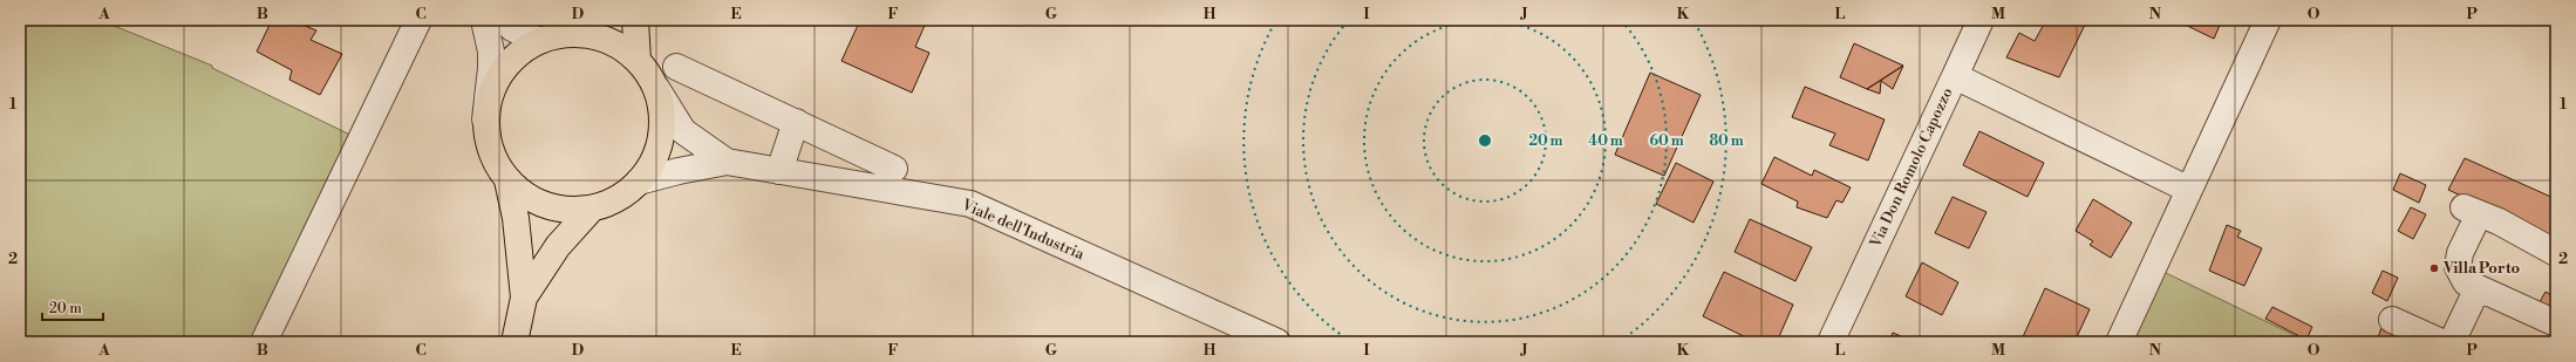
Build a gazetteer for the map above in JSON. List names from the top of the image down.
{
  "streets": {
    "main road": ["Viale dell'Industria"],
    "street": ["Via Don Romolo Capozzo"]
  },
  "places": ["Villa Porto"],
  "scale_bar": "20 m",
  "grid": {
    "columns": [
      "A",
      "B",
      "C",
      "D",
      "E",
      "F",
      "G",
      "H",
      "I",
      "J",
      "K",
      "L",
      "M",
      "N",
      "O",
      "P"
    ],
    "rows": ["1", "2"]
  },
  "rings": [
    "20 m",
    "40 m",
    "60 m",
    "80 m"
  ]
}
